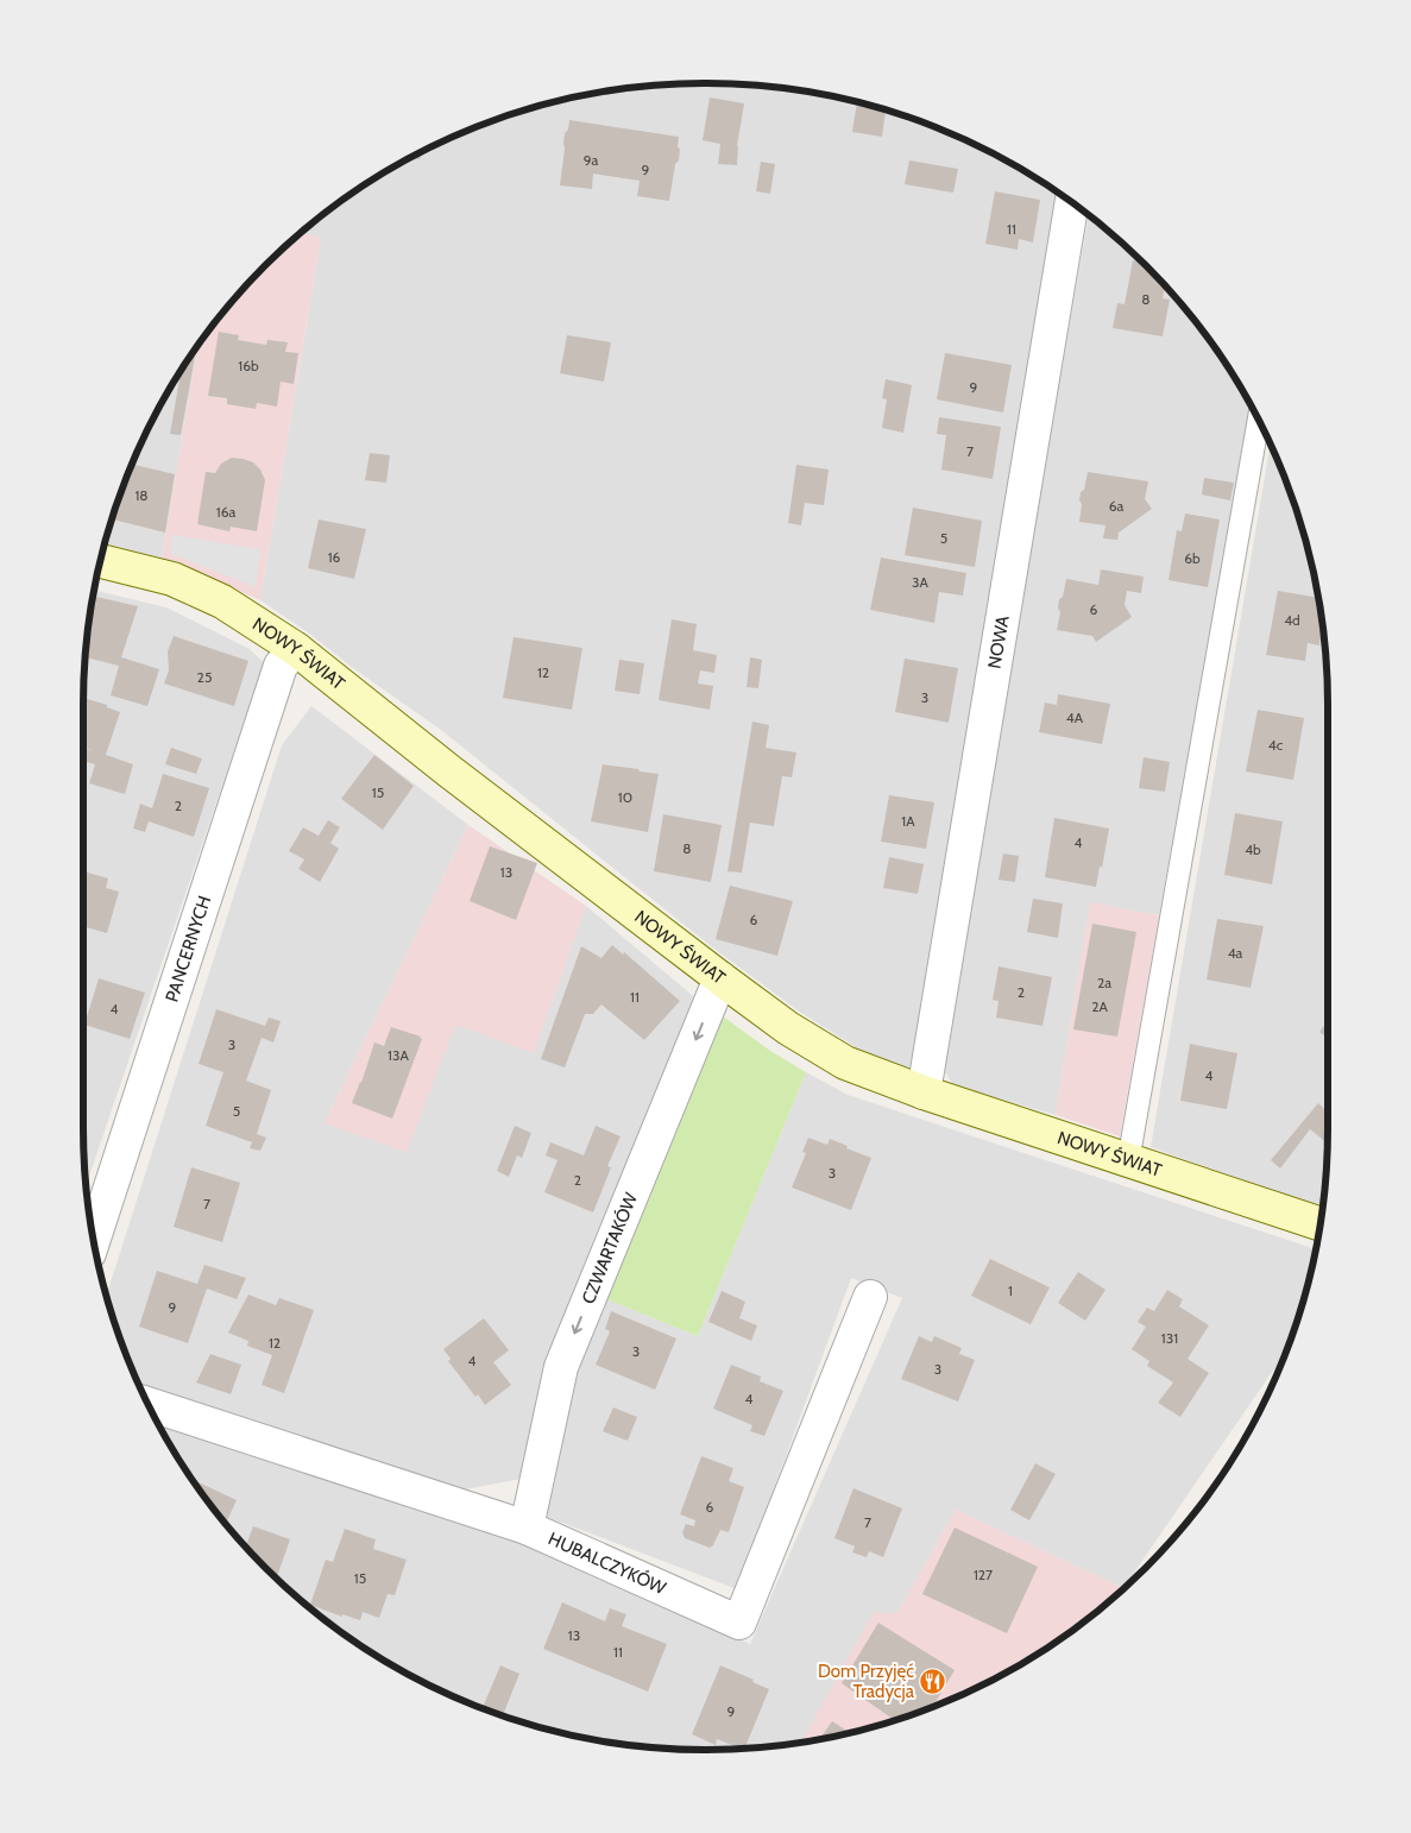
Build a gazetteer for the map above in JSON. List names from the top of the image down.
{
  "streets": {
    "street": [
      "NOWA",
      "NOWY ŚWIAT",
      "PANCERNYCH",
      "CZWARTAKÓW",
      "HUBALCZYKÓW"
    ]
  },
  "crossings": [
    ["NOWA", "NOWY ŚWIAT"],
    ["NOWY ŚWIAT", "PANCERNYCH"],
    ["NOWY ŚWIAT", "CZWARTAKÓW"],
    ["CZWARTAKÓW", "HUBALCZYKÓW"]
  ],
  "one_way": ["CZWARTAKÓW"],
  "places": {
    "restaurant": ["Dom Przyjęć Tradycja"]
  },
  "house_numbers": [
    "9a",
    "9",
    "11",
    "8",
    "16b",
    "9",
    "7",
    "18",
    "6a",
    "16a",
    "5",
    "16",
    "6b",
    "3A",
    "6",
    "4d",
    "12",
    "25",
    "3",
    "4A",
    "4c",
    "15",
    "10",
    "2",
    "1A",
    "4",
    "8",
    "4b",
    "13",
    "6",
    "4a",
    "2a",
    "2",
    "11",
    "2A",
    "4",
    "3",
    "13A",
    "4",
    "5",
    "3",
    "2",
    "7",
    "1",
    "9",
    "131",
    "12",
    "3",
    "4",
    "3",
    "4",
    "6",
    "7",
    "127",
    "15",
    "13",
    "11",
    "9"
  ]
}
